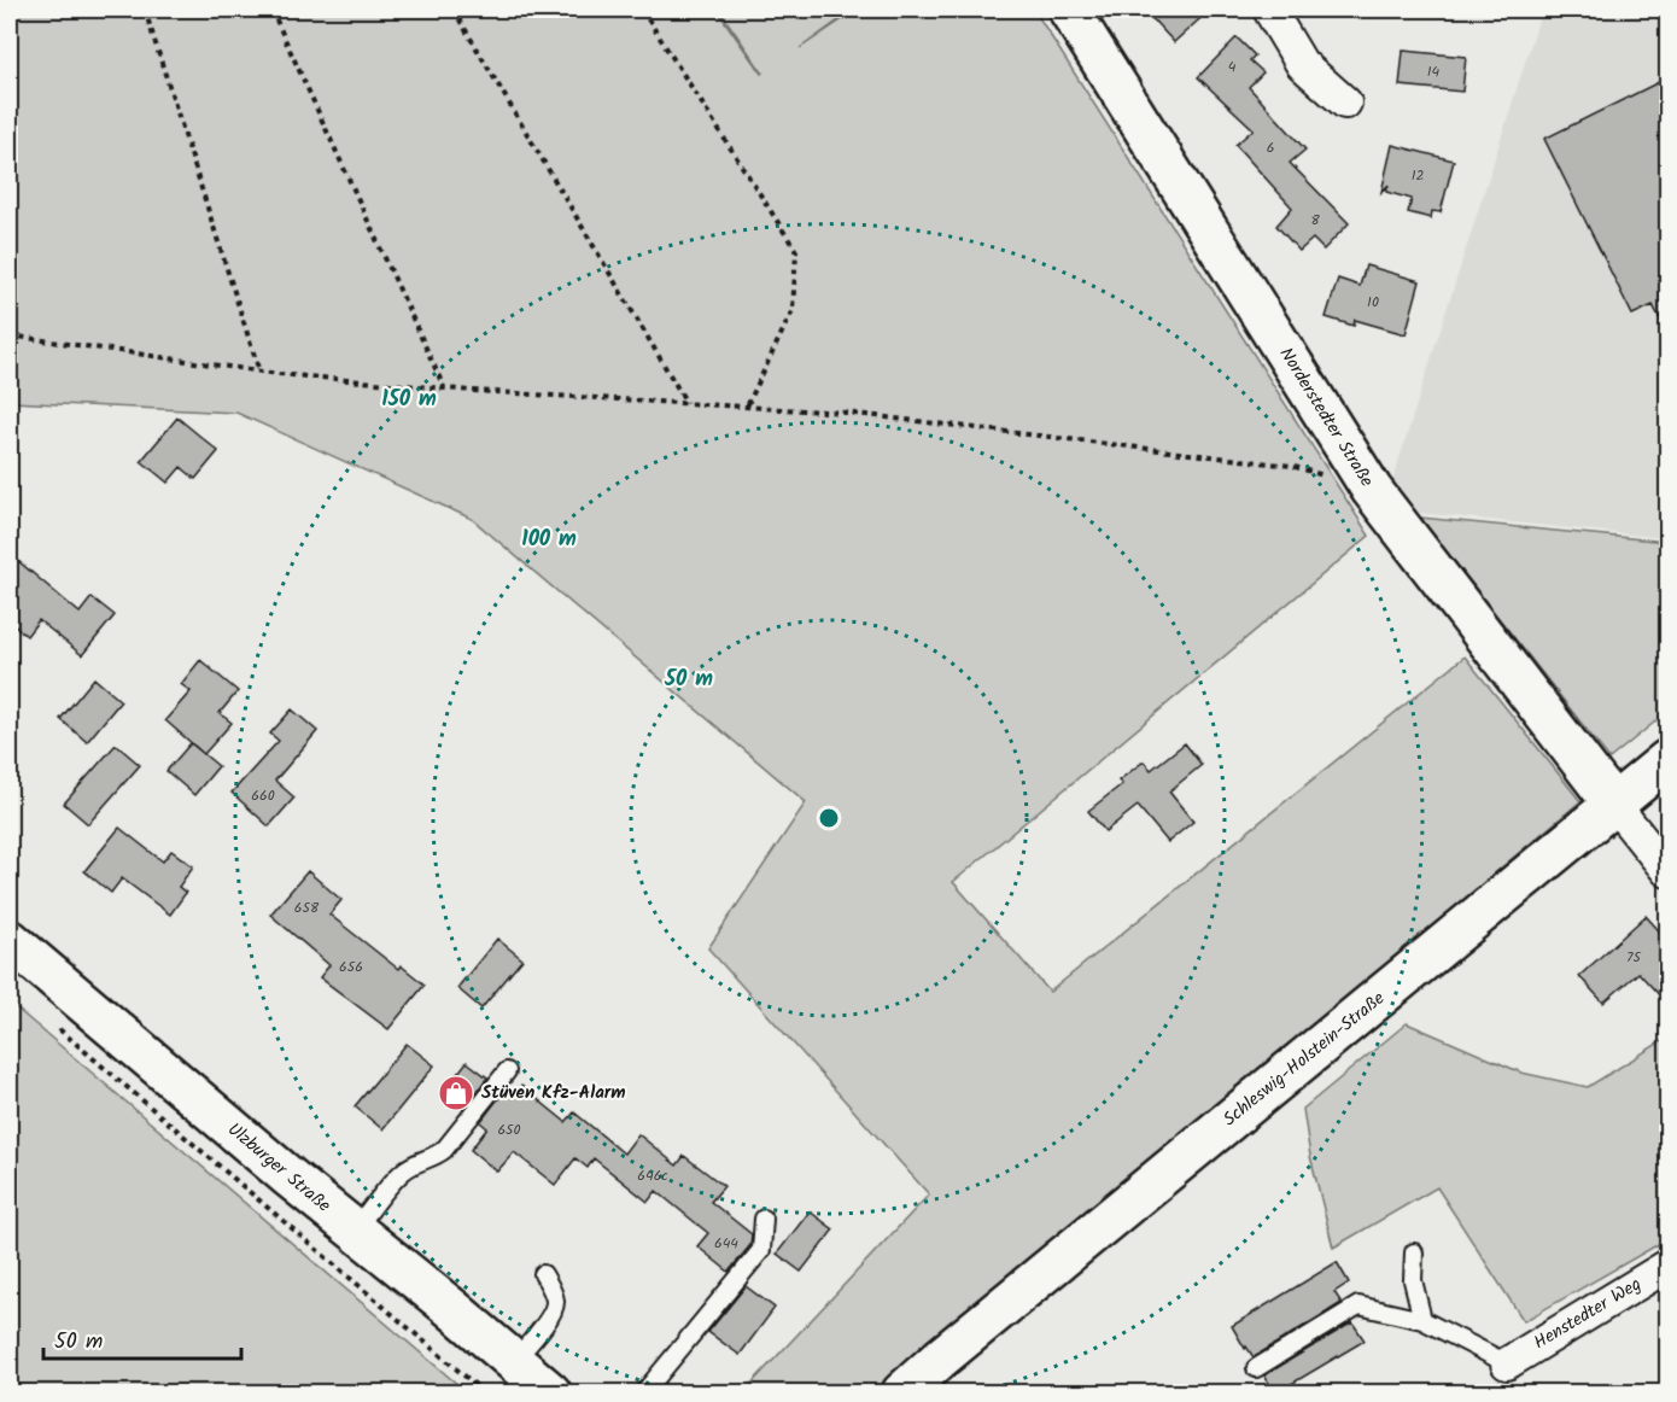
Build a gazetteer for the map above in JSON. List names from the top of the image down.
{
  "streets": {
    "main road": ["Norderstedter Straße", "Schleswig-Holstein-Straße", "Ulzburger Straße"],
    "street": ["Henstedter Weg"]
  },
  "crossings": [
    ["Norderstedter Straße", "Schleswig-Holstein-Straße"]
  ],
  "places": {
    "shop": ["Stüven Kfz-Alarm"]
  },
  "house_numbers": [
    "4",
    "14",
    "6",
    "12",
    "8",
    "10",
    "660",
    "658",
    "75",
    "656",
    "650",
    "646c",
    "644"
  ],
  "scale_bar": "50 m",
  "rings": ["150 m", "100 m", "50 m"]
}
